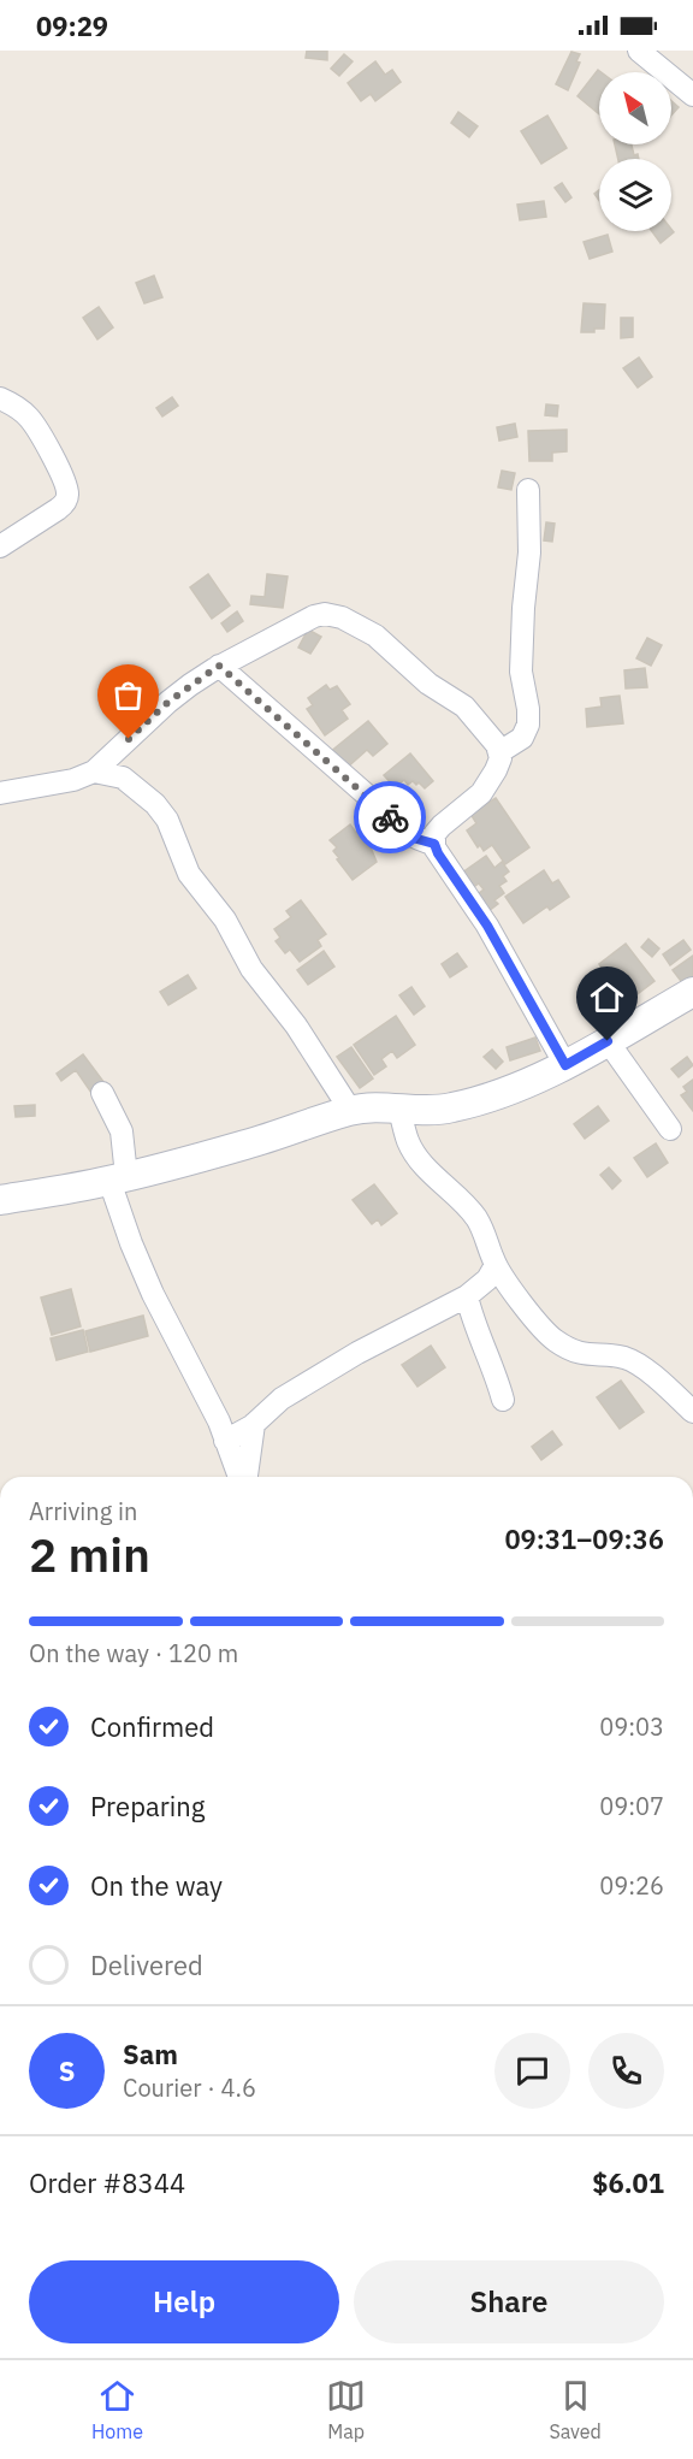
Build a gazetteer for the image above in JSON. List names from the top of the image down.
{
  "north": "top left",
  "page": {
    "status": "09:29",
    "heading": ["2 min", "Arriving in", "09:31–09:36"],
    "panel": [
      "Sam",
      "Courier · 4.6",
      "Order #8344",
      "$6.01"
    ],
    "bar": "On the way · 120 m",
    "list": [
      ["Confirmed", "09:03"],
      ["Preparing", "09:07"],
      ["On the way", "09:26"],
      "Delivered"
    ],
    "round": "S",
    "buttons": ["Help", "Share"],
    "tabs": ["Home", "Map", "Saved"]
  }
}
